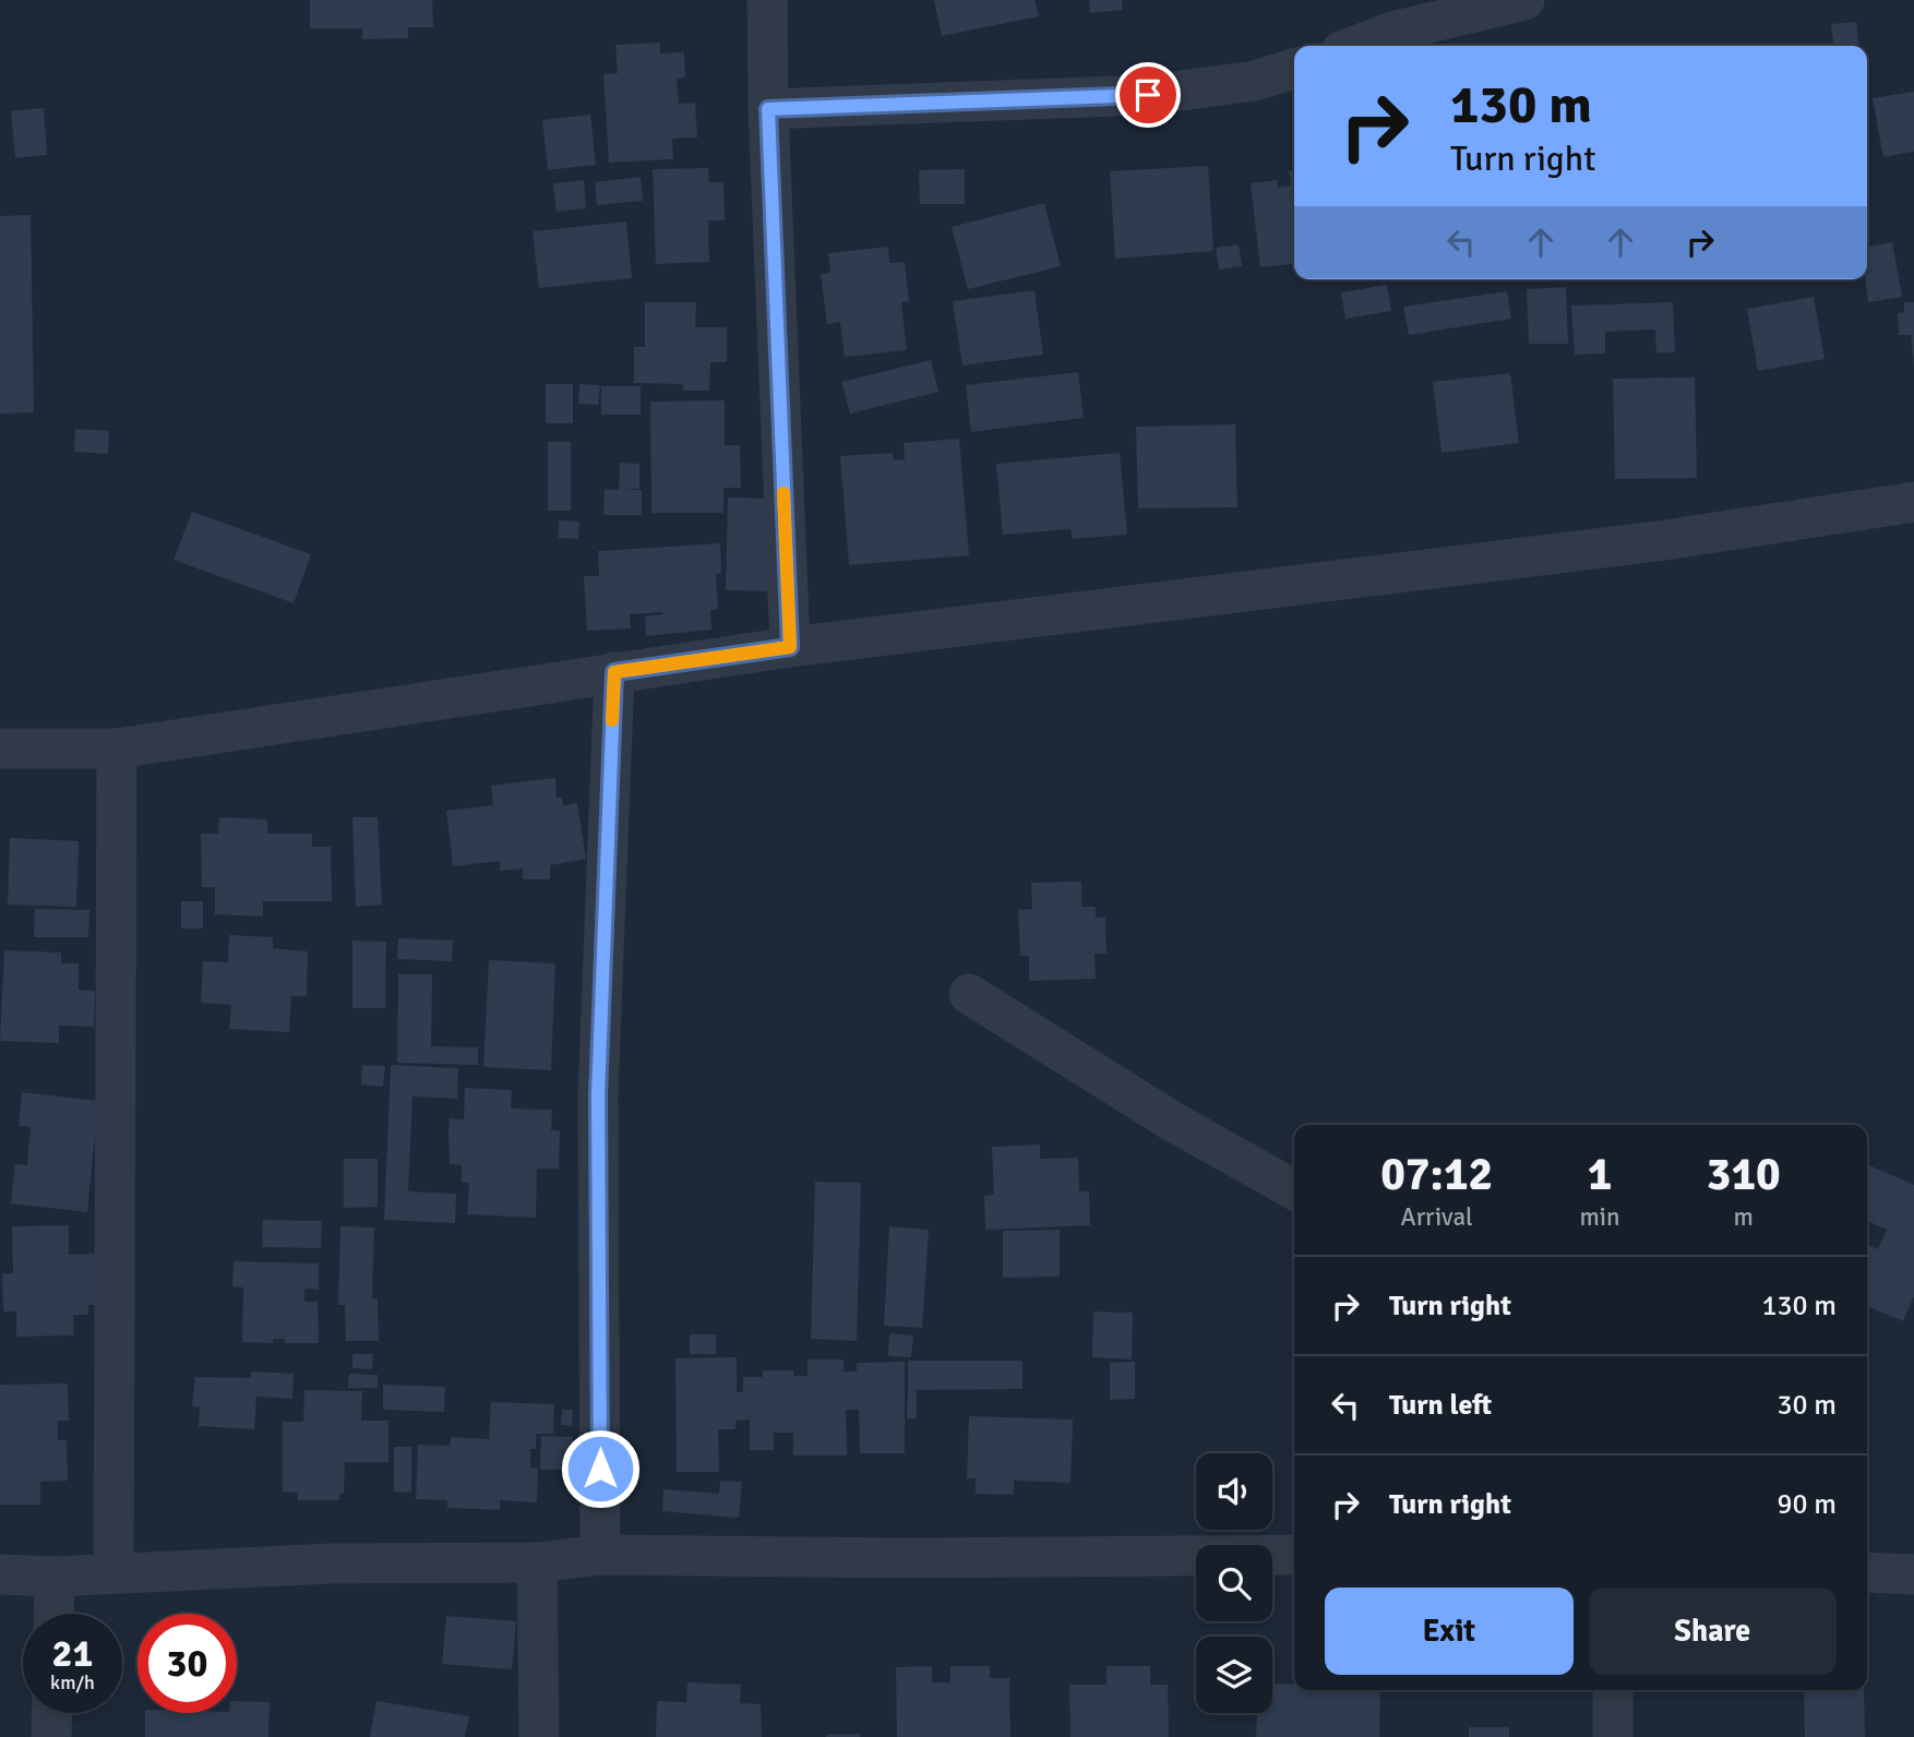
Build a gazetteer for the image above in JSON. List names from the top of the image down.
{
  "page": {
    "turn": ["130 m", "Turn right"],
    "eta": [
      "07:12",
      "Arrival",
      "1",
      "min",
      "310",
      "m"
    ],
    "list": [
      {
        "name": "Turn right",
        "value": "130 m"
      },
      {
        "name": "Turn left",
        "value": "30 m"
      },
      {
        "name": "Turn right",
        "value": "90 m"
      }
    ],
    "buttons": ["Exit", "Share"],
    "speed": "21 km/h",
    "limit": "30"
  }
}
